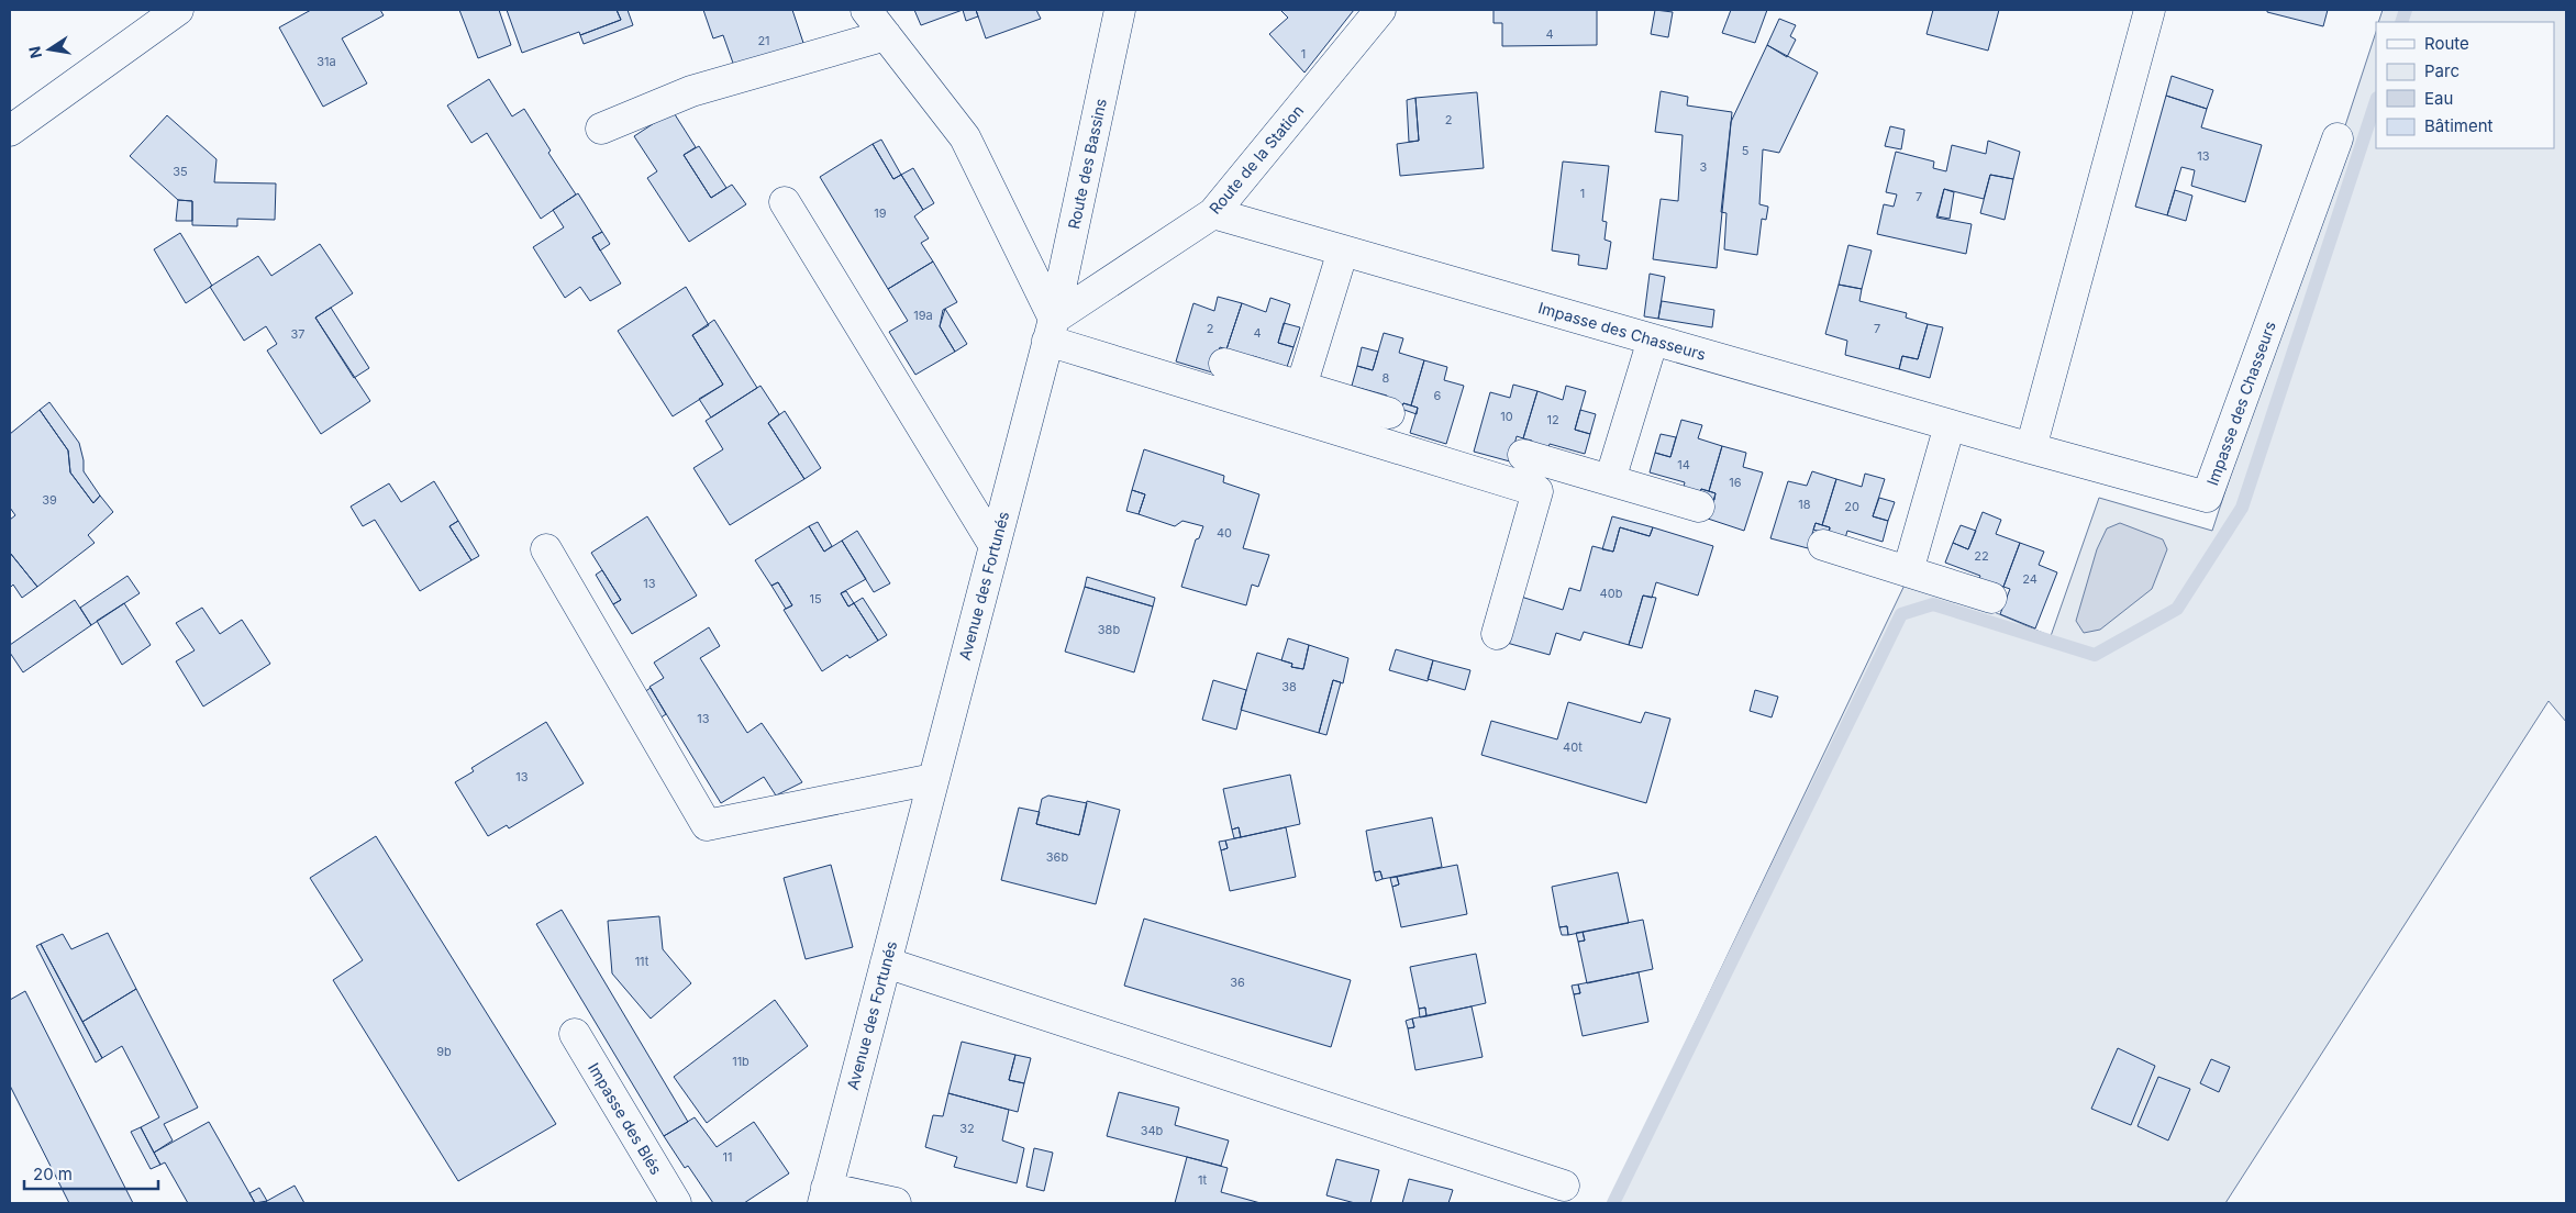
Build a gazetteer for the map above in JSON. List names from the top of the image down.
{
  "streets": {
    "street": [
      "Route de la Station",
      "Route des Bassins",
      "Impasse des Chasseurs",
      "Avenue des Fortunés",
      "Impasse des Blés"
    ]
  },
  "crossings": [
    ["Route de la Station", "Route des Bassins"],
    ["Route de la Station", "Impasse des Chasseurs"],
    ["Route de la Station", "Avenue des Fortunés"],
    ["Route des Bassins", "Avenue des Fortunés"]
  ],
  "house_numbers": [
    "4",
    "21",
    "1",
    "31a",
    "2",
    "5",
    "13",
    "3",
    "35",
    "1",
    "7",
    "19",
    "19a",
    "2",
    "7",
    "4",
    "37",
    "8",
    "6",
    "10",
    "12",
    "14",
    "16",
    "39",
    "18",
    "20",
    "40",
    "22",
    "24",
    "13",
    "40b",
    "15",
    "38b",
    "38",
    "13",
    "40t",
    "13",
    "36b",
    "11t",
    "36",
    "9b",
    "11b",
    "32",
    "34b",
    "11",
    "1t"
  ],
  "legend": [
    "Route",
    "Parc",
    "Eau",
    "Bâtiment"
  ],
  "scale_bar": "20 m",
  "north": "left"
}
